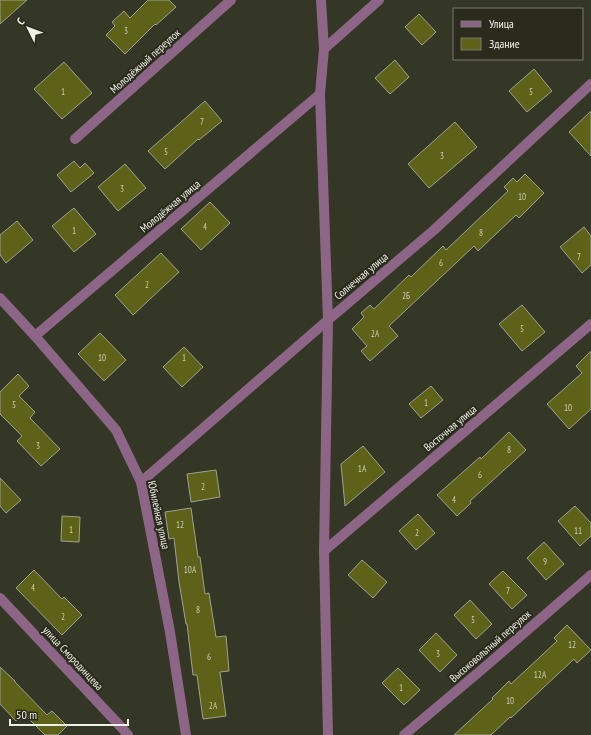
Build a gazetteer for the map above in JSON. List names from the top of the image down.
{
  "streets": {
    "street": [
      "Молодёжный переулок",
      "Молодёжная улица",
      "Солнечная улица",
      "Восточная улица",
      "Юбилейная улица",
      "Высоковольтный переулок",
      "улица Смородинцева"
    ]
  },
  "crossings": [
    ["Молодёжная улица", "Юбилейная улица"],
    ["Солнечная улица", "Юбилейная улица"]
  ],
  "house_numbers": [
    "3",
    "1",
    "5",
    "7",
    "5",
    "3",
    "3",
    "10",
    "4",
    "1",
    "8",
    "7",
    "6",
    "2",
    "2Б",
    "5",
    "2А",
    "10",
    "1",
    "1",
    "5",
    "10",
    "3",
    "8",
    "1А",
    "6",
    "2",
    "4",
    "12",
    "1",
    "11",
    "2",
    "9",
    "10А",
    "4",
    "7",
    "8",
    "2",
    "5",
    "12",
    "3",
    "6",
    "12А",
    "1",
    "10",
    "2А"
  ],
  "legend": ["Улица", "Здание"],
  "scale_bar": "50 m",
  "north": "top left"
}
